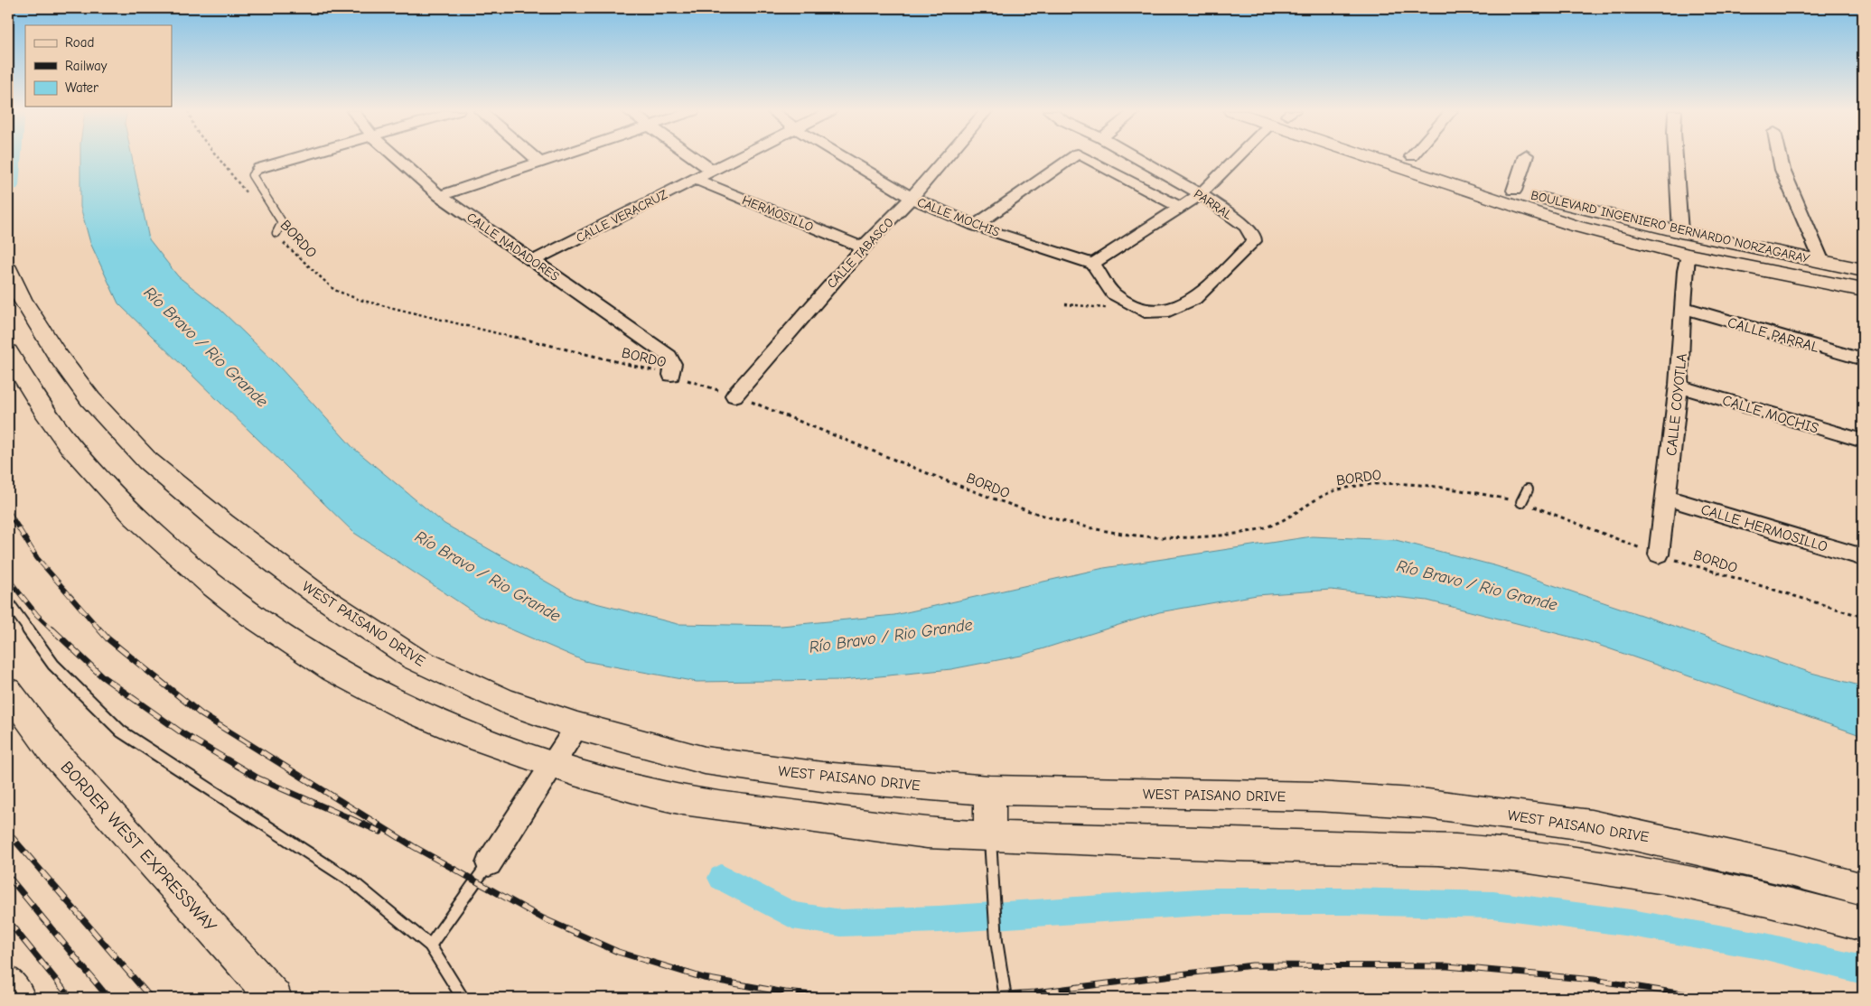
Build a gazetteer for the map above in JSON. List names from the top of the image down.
{
  "streets": {
    "main road": ["BOULEVARD INGENIERO BERNARDO NORZAGARAY", "WEST PAISANO DRIVE", "BORDER WEST EXPRESSWAY"],
    "street": [
      "PARRAL",
      "HERMOSILLO",
      "CALLE VERACRUZ",
      "CALLE MOCHIS",
      "CALLE NADADORES",
      "CALLE TABASCO",
      "CALLE PARRAL",
      "CALLE COYOTLA",
      "CALLE HERMOSILLO"
    ],
    "path": ["BORDO"]
  },
  "crossings": [
    ["PARRAL", "CALLE MOCHIS"],
    ["HERMOSILLO", "CALLE VERACRUZ"],
    ["HERMOSILLO", "CALLE TABASCO"],
    ["CALLE VERACRUZ", "CALLE NADADORES"],
    ["CALLE MOCHIS", "CALLE TABASCO"],
    ["CALLE MOCHIS", "CALLE COYOTLA"],
    ["BOULEVARD INGENIERO BERNARDO NORZAGARAY", "CALLE COYOTLA"],
    ["BORDO", "CALLE NADADORES"],
    ["BORDO", "CALLE TABASCO"],
    ["BORDO", "CALLE COYOTLA"],
    ["CALLE PARRAL", "CALLE COYOTLA"],
    ["CALLE COYOTLA", "CALLE HERMOSILLO"]
  ],
  "water": ["Río Bravo / Rio Grande"],
  "legend": ["Road", "Railway", "Water"]
}
